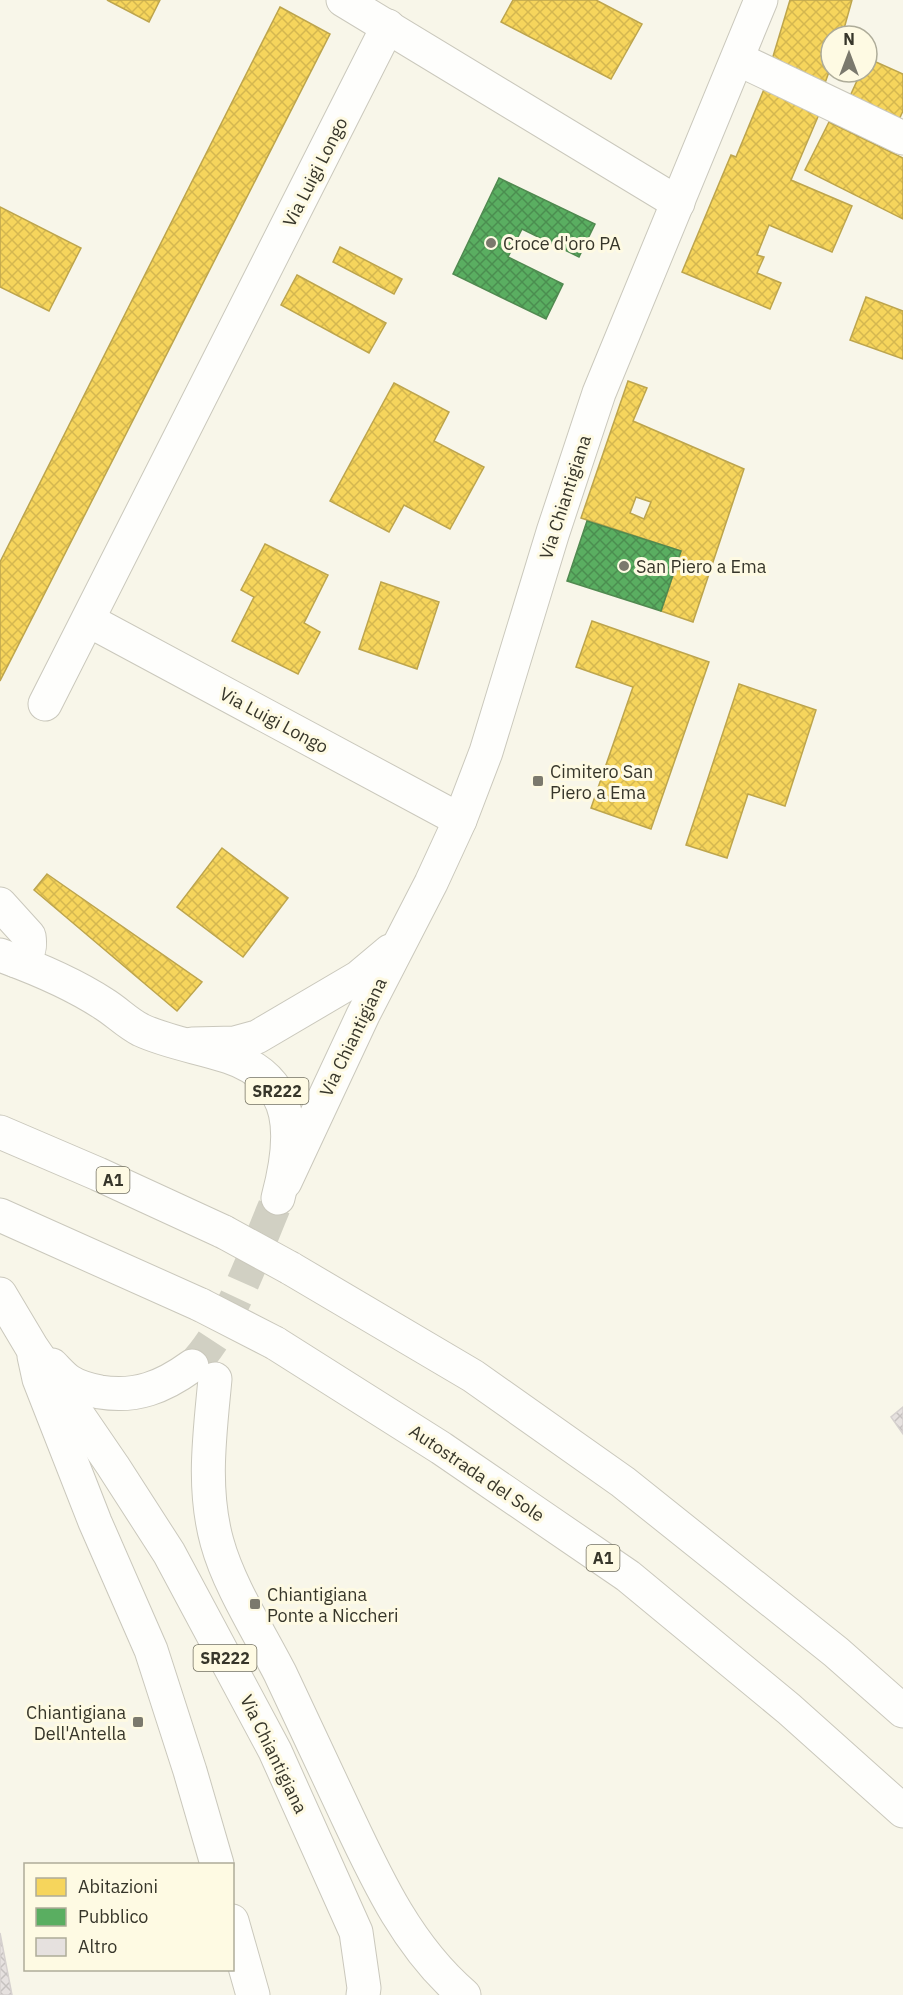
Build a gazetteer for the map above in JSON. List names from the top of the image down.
{
  "streets": {
    "main road": [
      "Via Luigi Longo",
      "Via Chiantigiana",
      "SR222",
      "A1",
      "Autostrada del Sole"
    ]
  },
  "crossings": [
    ["Via Luigi Longo", "Via Chiantigiana"]
  ],
  "places": {
    "other": ["Croce d'oro PA", "San Piero a Ema"],
    "transit": ["Cimitero San Piero a Ema", "Chiantigiana Ponte a Niccheri", "Chiantigiana Dell'Antella"]
  },
  "legend": ["Abitazioni", "Pubblico", "Altro"],
  "north": "top"
}
